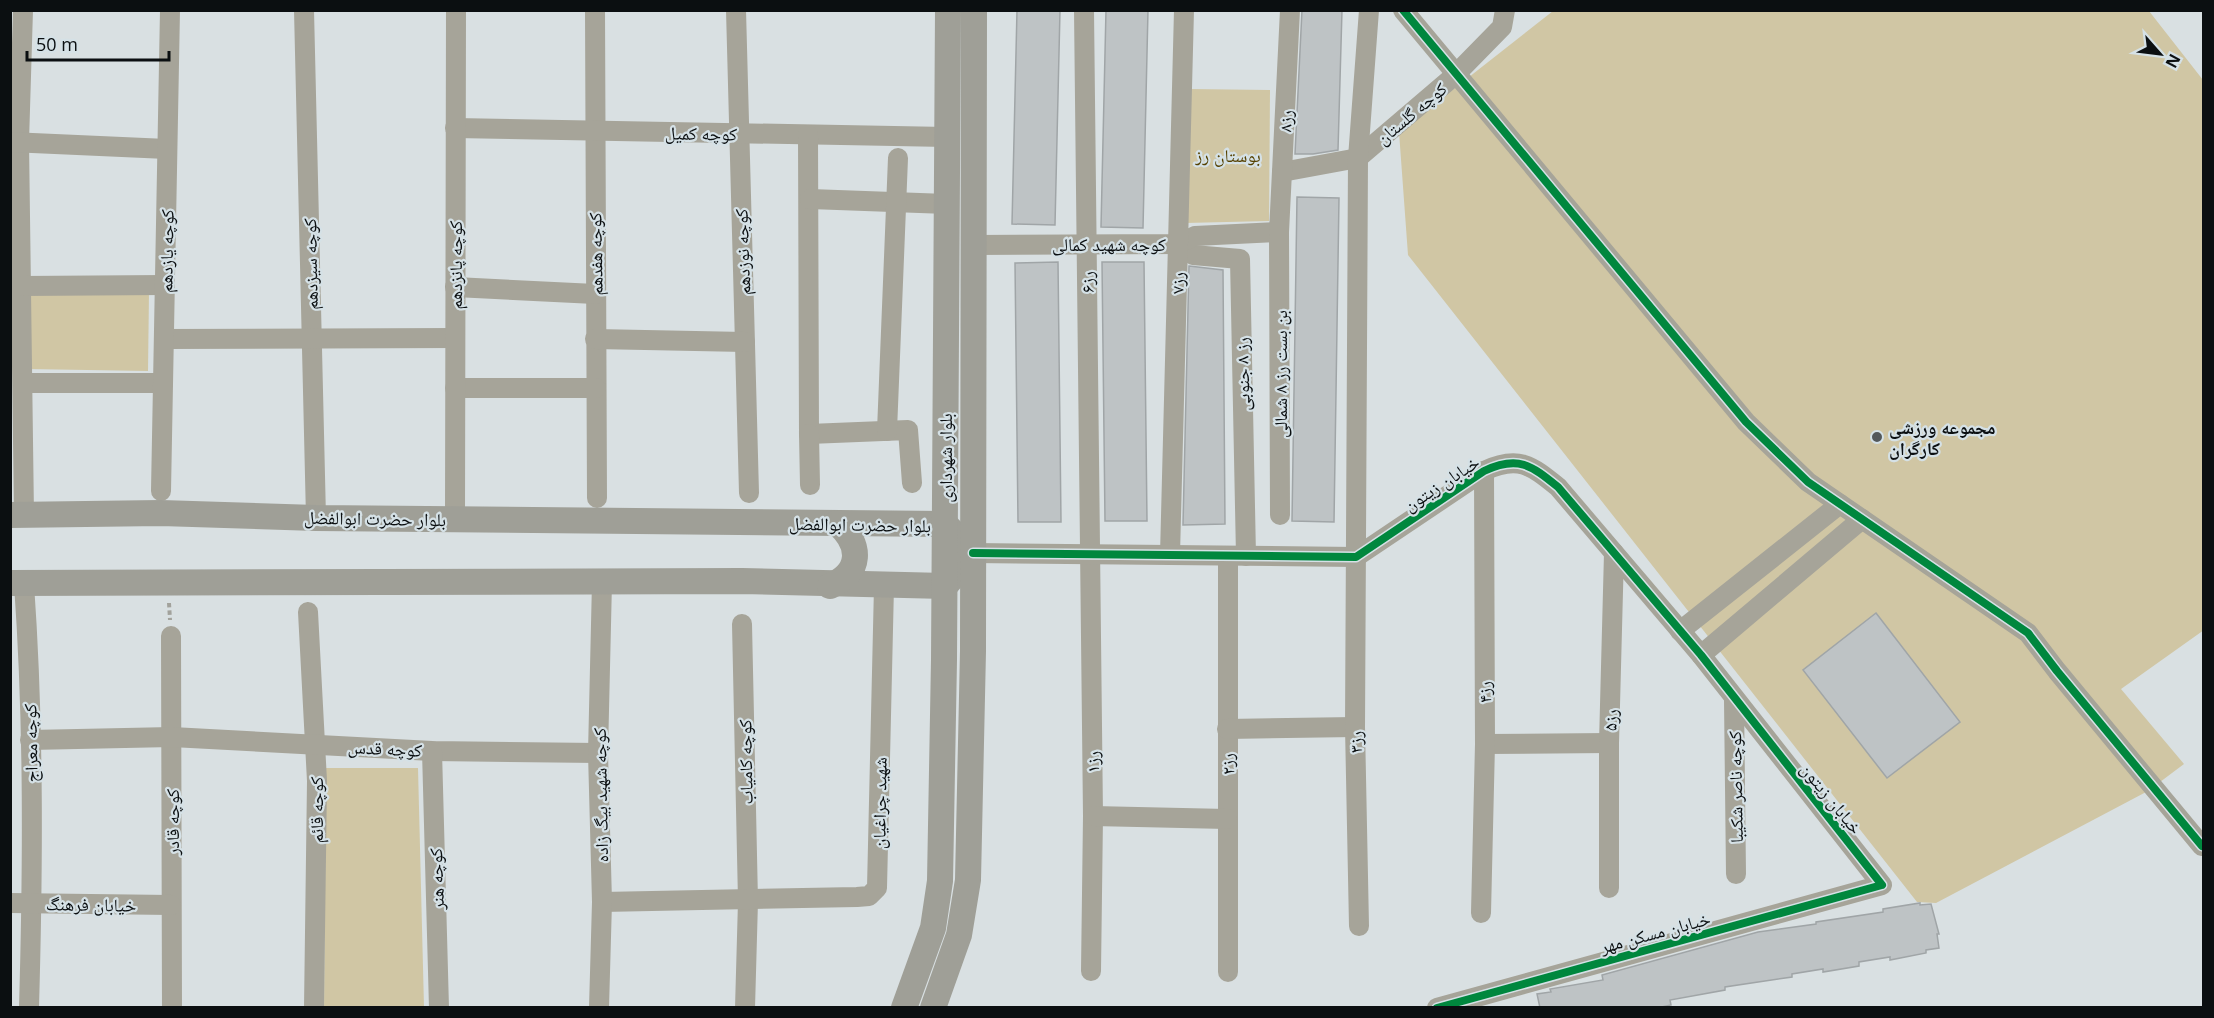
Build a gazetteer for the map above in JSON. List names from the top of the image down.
{
  "streets": {
    "main road": ["بلوار شهرداری", "بلوار حضرت ابوالفضل"],
    "street": [
      "کوچه گلستان",
      "رز۸",
      "کوچه کمیل",
      "کوچه شهید کمالی",
      "کوچه یازدهم",
      "کوچه نوزدهم",
      "کوچه هفدهم",
      "کوچه سیزدهم",
      "کوچه پانزدهم",
      "رز۶",
      "رز۷",
      "رز ۸ جنوبی",
      "بن بست رز ۸ شمالی",
      "خیابان زیتون",
      "رز۴",
      "رز۵",
      "رز۳",
      "کوچه معراج",
      "کوچه قدس",
      "کوچه کامیاب",
      "رز۱",
      "رز۲",
      "کوچه ناصر شکیبا",
      "کوچه شهید بیگ زاده",
      "شهید چراغیان",
      "کوچه قائم",
      "کوچه قادر",
      "کوچه هنر",
      "خیابان فرهنگ",
      "خیابان مسکن مهر"
    ]
  },
  "crossings": [
    ["کوچه گلستان", "رز۳"],
    ["رز۸", "کوچه شهید کمالی"],
    ["رز۸", "بن بست رز ۸ شمالی"],
    ["کوچه کمیل", "کوچه نوزدهم"],
    ["کوچه کمیل", "کوچه هفدهم"],
    ["کوچه کمیل", "کوچه پانزدهم"],
    ["کوچه کمیل", "بلوار شهرداری"],
    ["کوچه شهید کمالی", "رز۶"],
    ["کوچه شهید کمالی", "رز۷"],
    ["کوچه شهید کمالی", "رز ۸ جنوبی"],
    ["کوچه شهید کمالی", "بن بست رز ۸ شمالی"],
    ["کوچه شهید کمالی", "بلوار شهرداری"],
    ["کوچه سیزدهم", "بلوار حضرت ابوالفضل"],
    ["کوچه پانزدهم", "بلوار حضرت ابوالفضل"],
    ["رز۶", "رز۱"],
    ["رز۷", "رز ۸ جنوبی"],
    ["رز ۸ جنوبی", "رز۲"],
    ["بلوار شهرداری", "بلوار حضرت ابوالفضل"],
    ["خیابان زیتون", "رز۴"],
    ["خیابان زیتون", "رز۵"],
    ["خیابان زیتون", "رز۳"],
    ["خیابان زیتون", "کوچه ناصر شکیبا"],
    ["خیابان زیتون", "خیابان مسکن مهر"],
    ["کوچه معراج", "کوچه قدس"],
    ["کوچه معراج", "خیابان فرهنگ"],
    ["کوچه قدس", "کوچه شهید بیگ زاده"],
    ["کوچه قدس", "کوچه قائم"],
    ["کوچه قدس", "کوچه قادر"],
    ["کوچه قدس", "کوچه هنر"],
    ["کوچه کامیاب", "شهید چراغیان"],
    ["کوچه شهید بیگ زاده", "شهید چراغیان"],
    ["کوچه قادر", "خیابان فرهنگ"]
  ],
  "parks": ["بوستان رز"],
  "places": ["مجموعه ورزشی کارگران"],
  "scale_bar": "50 m",
  "north": "bottom right"
}
